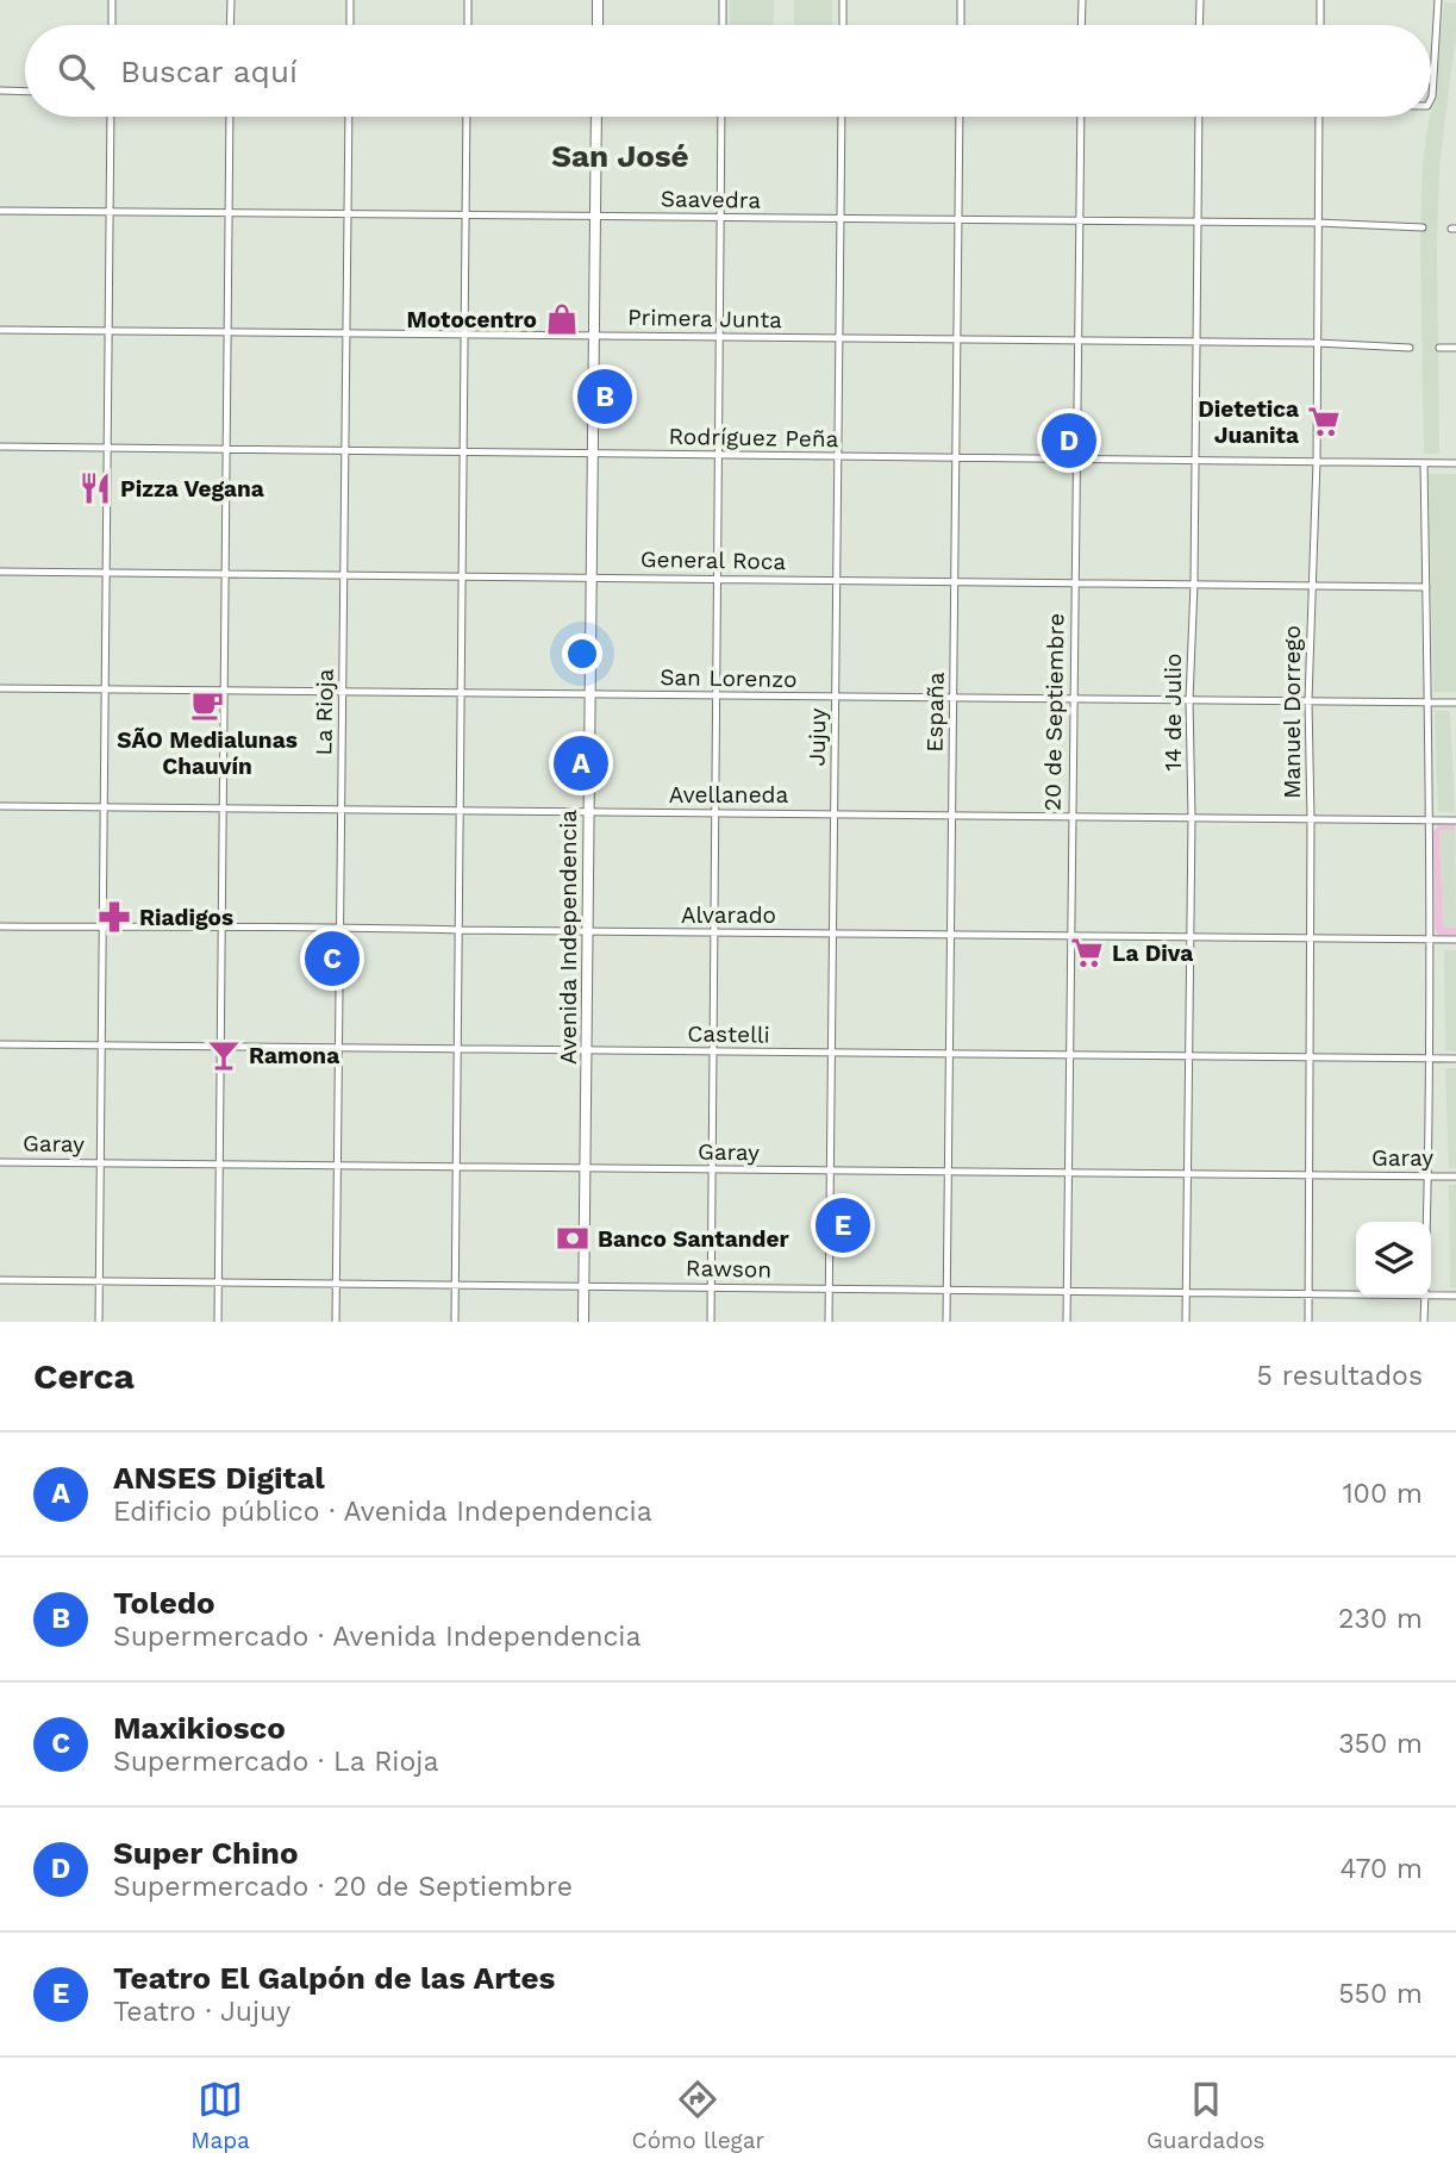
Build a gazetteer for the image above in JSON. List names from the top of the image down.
{
  "streets": {
    "main road": ["Avenida Independencia"],
    "street": [
      "Saavedra",
      "Primera Junta",
      "Rodríguez Peña",
      "General Roca",
      "San Lorenzo",
      "La Rioja",
      "España",
      "20 de Septiembre",
      "14 de Julio",
      "Manuel Dorrego",
      "Jujuy",
      "Avellaneda",
      "Alvarado",
      "Castelli",
      "Garay",
      "Rawson"
    ]
  },
  "crossings": [
    ["Saavedra", "La Rioja"],
    ["Saavedra", "España"],
    ["Saavedra", "20 de Septiembre"],
    ["Saavedra", "14 de Julio"],
    ["Saavedra", "Manuel Dorrego"],
    ["Saavedra", "Jujuy"],
    ["Saavedra", "Avenida Independencia"],
    ["Primera Junta", "La Rioja"],
    ["Primera Junta", "España"],
    ["Primera Junta", "20 de Septiembre"],
    ["Primera Junta", "14 de Julio"],
    ["Primera Junta", "Manuel Dorrego"],
    ["Primera Junta", "Jujuy"],
    ["Primera Junta", "Avenida Independencia"],
    ["Rodríguez Peña", "La Rioja"],
    ["Rodríguez Peña", "España"],
    ["Rodríguez Peña", "20 de Septiembre"],
    ["Rodríguez Peña", "14 de Julio"],
    ["Rodríguez Peña", "Manuel Dorrego"],
    ["Rodríguez Peña", "Jujuy"],
    ["Rodríguez Peña", "Avenida Independencia"],
    ["General Roca", "La Rioja"],
    ["General Roca", "España"],
    ["General Roca", "20 de Septiembre"],
    ["General Roca", "14 de Julio"],
    ["General Roca", "Manuel Dorrego"],
    ["General Roca", "Jujuy"],
    ["General Roca", "Avenida Independencia"],
    ["San Lorenzo", "La Rioja"],
    ["San Lorenzo", "España"],
    ["San Lorenzo", "20 de Septiembre"],
    ["San Lorenzo", "14 de Julio"],
    ["San Lorenzo", "Manuel Dorrego"],
    ["San Lorenzo", "Jujuy"],
    ["San Lorenzo", "Avenida Independencia"],
    ["La Rioja", "Avellaneda"],
    ["La Rioja", "Alvarado"],
    ["La Rioja", "Castelli"],
    ["La Rioja", "Garay"],
    ["La Rioja", "Rawson"],
    ["España", "Avellaneda"],
    ["España", "Alvarado"],
    ["España", "Castelli"],
    ["España", "Garay"],
    ["España", "Rawson"],
    ["20 de Septiembre", "Avellaneda"],
    ["20 de Septiembre", "Alvarado"],
    ["20 de Septiembre", "Castelli"],
    ["20 de Septiembre", "Garay"],
    ["20 de Septiembre", "Rawson"],
    ["14 de Julio", "Avellaneda"],
    ["14 de Julio", "Alvarado"],
    ["14 de Julio", "Castelli"],
    ["14 de Julio", "Garay"],
    ["14 de Julio", "Rawson"],
    ["Manuel Dorrego", "Avellaneda"],
    ["Manuel Dorrego", "Alvarado"],
    ["Manuel Dorrego", "Castelli"],
    ["Manuel Dorrego", "Garay"],
    ["Manuel Dorrego", "Rawson"],
    ["Jujuy", "Avellaneda"],
    ["Jujuy", "Alvarado"],
    ["Jujuy", "Castelli"],
    ["Jujuy", "Garay"],
    ["Jujuy", "Rawson"],
    ["Avellaneda", "Avenida Independencia"],
    ["Alvarado", "Avenida Independencia"],
    ["Avenida Independencia", "Castelli"],
    ["Avenida Independencia", "Garay"],
    ["Avenida Independencia", "Rawson"]
  ],
  "districts": ["San José"],
  "places": {
    "shop": ["Motocentro"],
    "supermarket": ["Dietetica Juanita", "La Diva"],
    "restaurant": ["Pizza Vegana"],
    "cafe": ["SÃO Medialunas Chauvín"],
    "pharmacy": ["Riadigos"],
    "bar": ["Ramona"],
    "bank": ["Banco Santander"]
  },
  "page": {
    "search": "Buscar aquí",
    "pins": [
      "B",
      "D",
      "A",
      "C",
      "E"
    ],
    "heading": ["Cerca", "5 resultados"],
    "list": [
      {
        "mark": "A",
        "name": "ANSES Digital",
        "note": "Edificio público · Avenida Independencia",
        "value": "100 m"
      },
      {
        "mark": "B",
        "name": "Toledo",
        "note": "Supermercado · Avenida Independencia",
        "value": "230 m"
      },
      {
        "mark": "C",
        "name": "Maxikiosco",
        "note": "Supermercado · La Rioja",
        "value": "350 m"
      },
      {
        "mark": "D",
        "name": "Super Chino",
        "note": "Supermercado · 20 de Septiembre",
        "value": "470 m"
      },
      {
        "mark": "E",
        "name": "Teatro El Galpón de las Artes",
        "note": "Teatro · Jujuy",
        "value": "550 m"
      }
    ],
    "nav": ["Mapa", "Cómo llegar", "Guardados"]
  }
}
